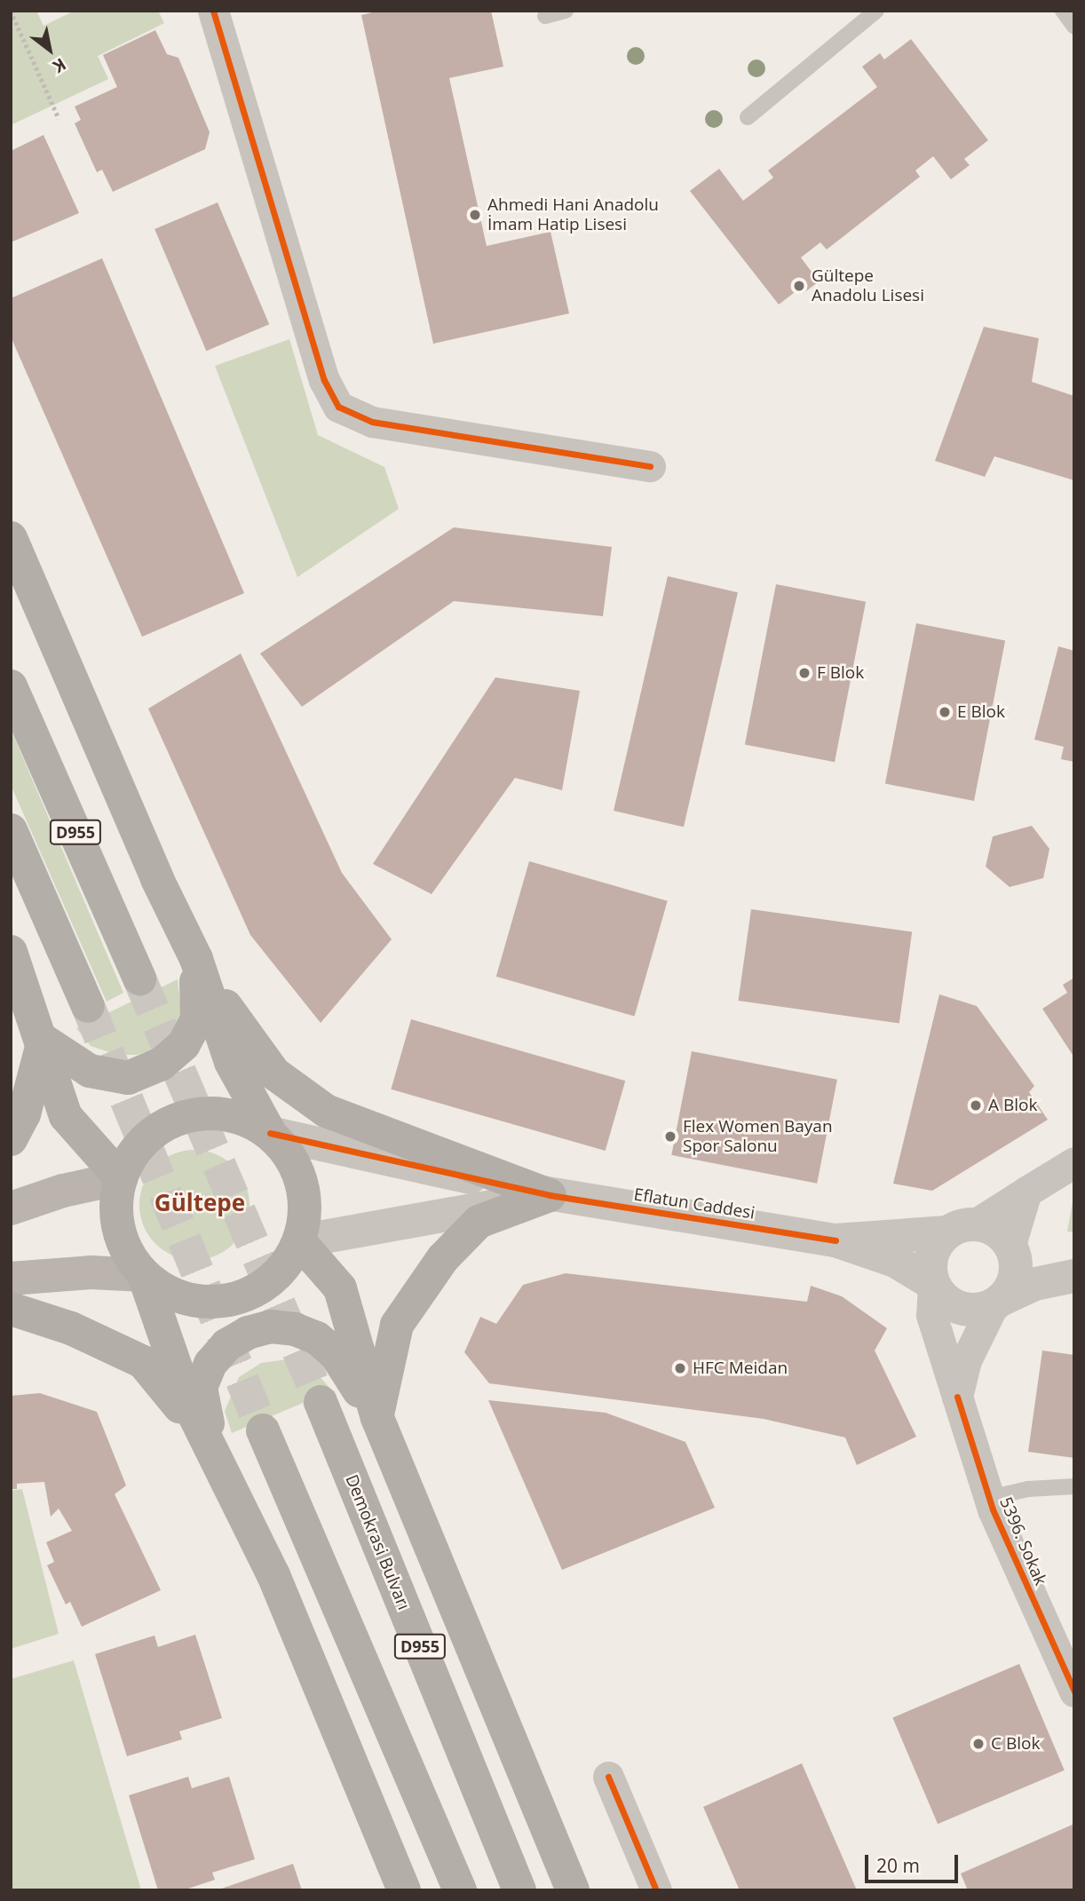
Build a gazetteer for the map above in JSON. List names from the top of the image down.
{
  "streets": {
    "highway": ["D955", "Demokrasi Bulvarı"],
    "street": ["Eflatun Caddesi", "5396. Sokak"]
  },
  "districts": ["Gültepe"],
  "places": [
    "Ahmedi Hani Anadolu İmam Hatip Lisesi",
    "Gültepe Anadolu Lisesi",
    "F Blok",
    "E Blok",
    "A Blok",
    "Flex Women Bayan Spor Salonu",
    "HFC Meidan",
    "C Blok"
  ],
  "scale_bar": "20 m",
  "north": "bottom right"
}
